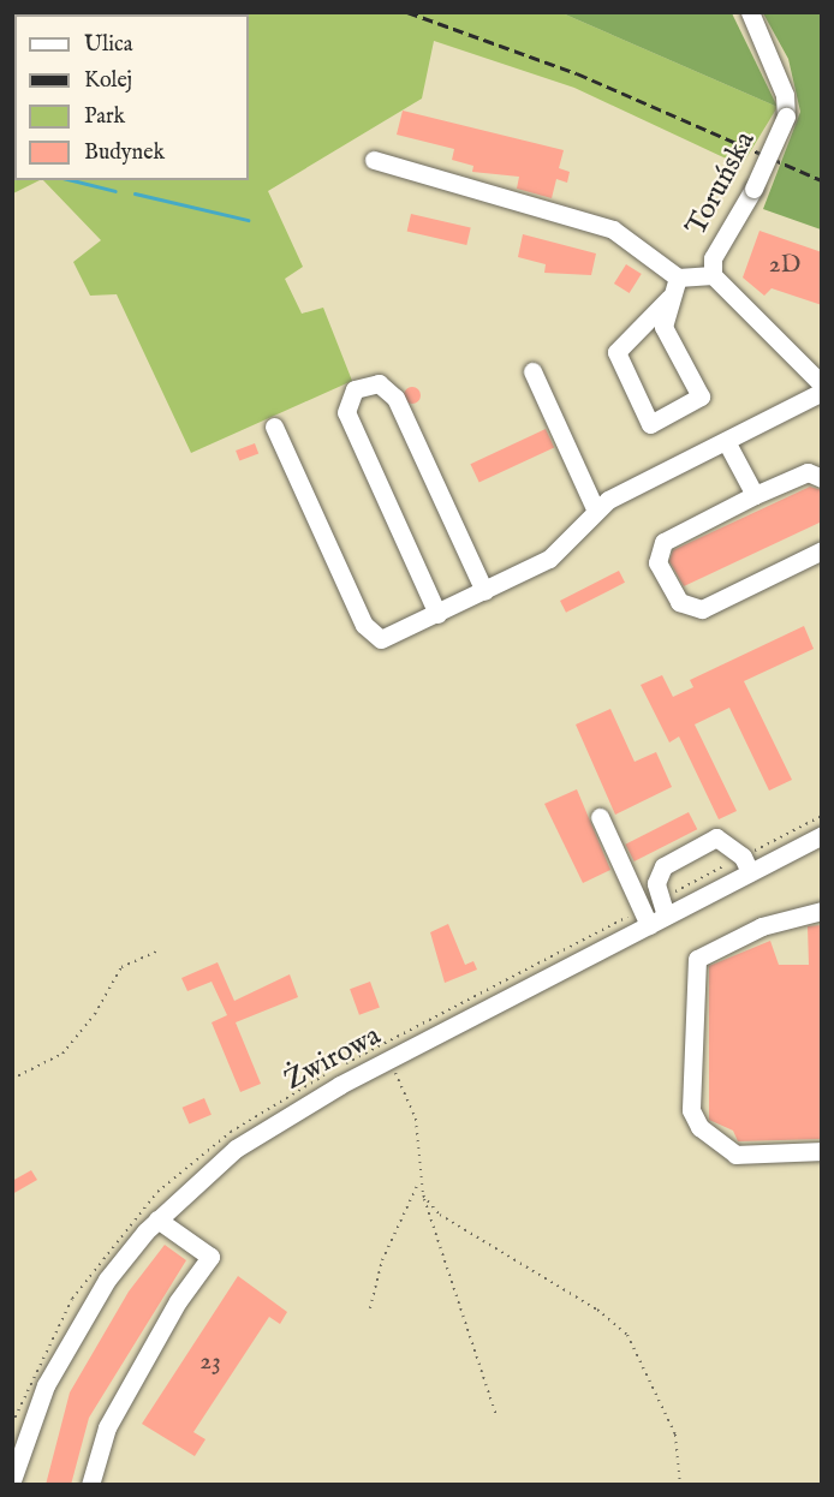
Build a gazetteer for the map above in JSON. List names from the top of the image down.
{
  "streets": {
    "street": ["Toruńska", "Żwirowa"]
  },
  "house_numbers": ["2D", "23"],
  "legend": [
    "Ulica",
    "Kolej",
    "Park",
    "Budynek"
  ]
}
